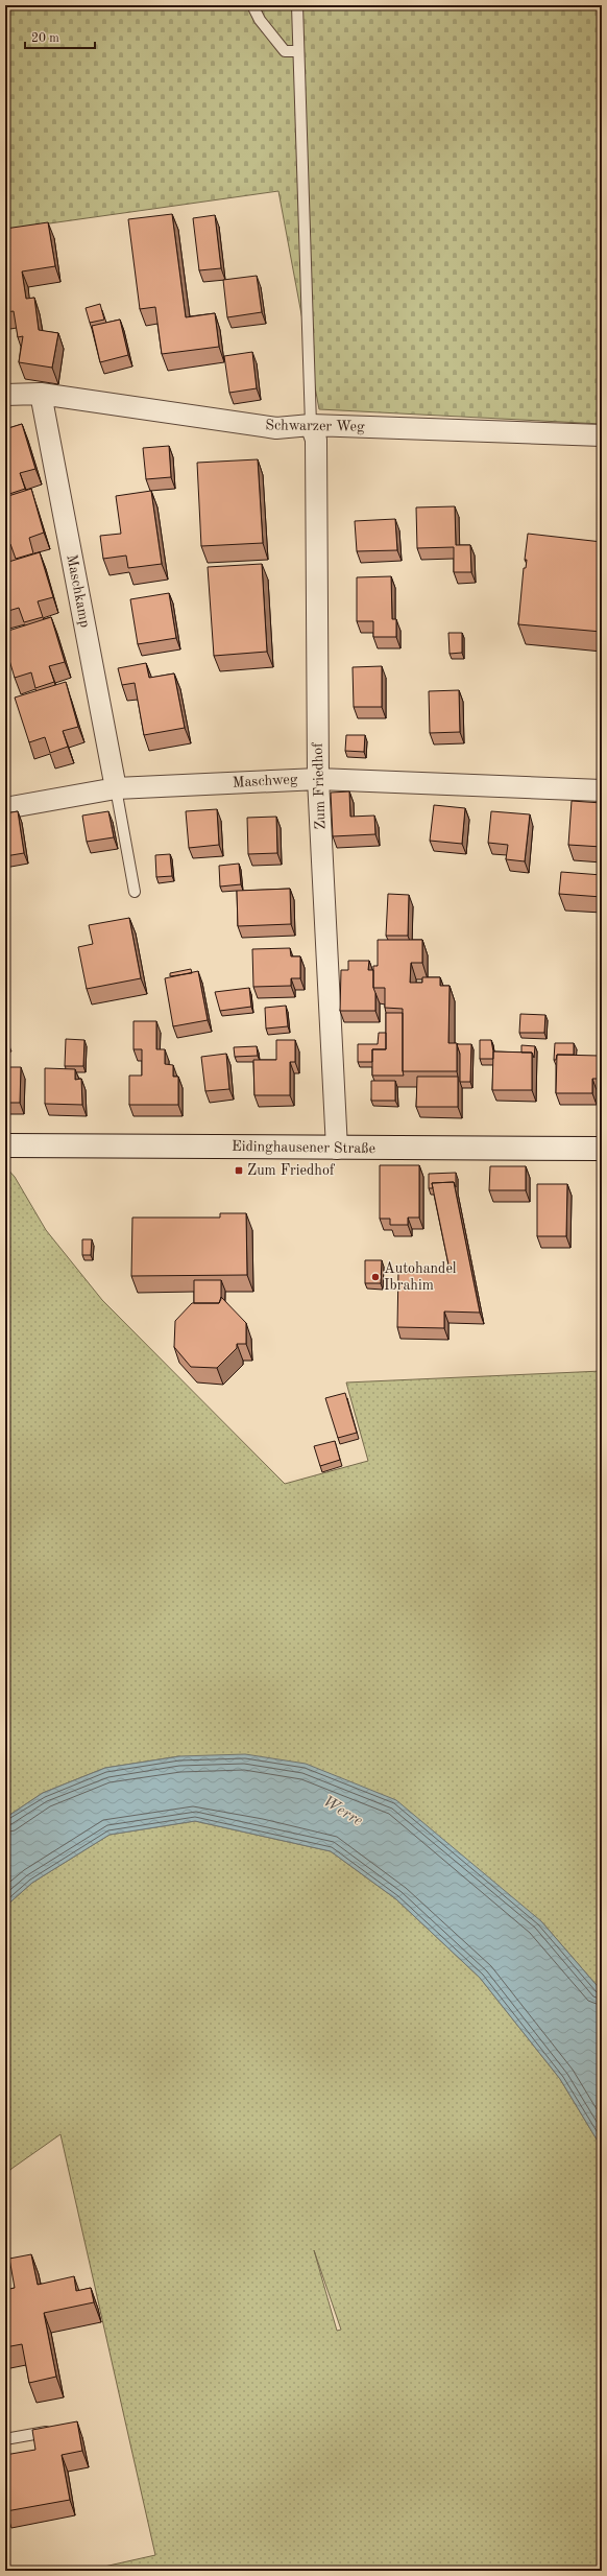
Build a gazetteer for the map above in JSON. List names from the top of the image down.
{
  "streets": {
    "main road": ["Eidinghausener Straße"],
    "street": [
      "Schwarzer Weg",
      "Maschkamp",
      "Maschweg",
      "Zum Friedhof"
    ]
  },
  "crossings": [
    ["Schwarzer Weg", "Maschkamp"],
    ["Schwarzer Weg", "Zum Friedhof"],
    ["Maschkamp", "Maschweg"],
    ["Maschweg", "Zum Friedhof"],
    ["Zum Friedhof", "Eidinghausener Straße"]
  ],
  "water": ["Werre"],
  "places": {
    "transit": ["Zum Friedhof"],
    "other": ["Autohandel Ibrahim"]
  },
  "scale_bar": "20 m"
}
